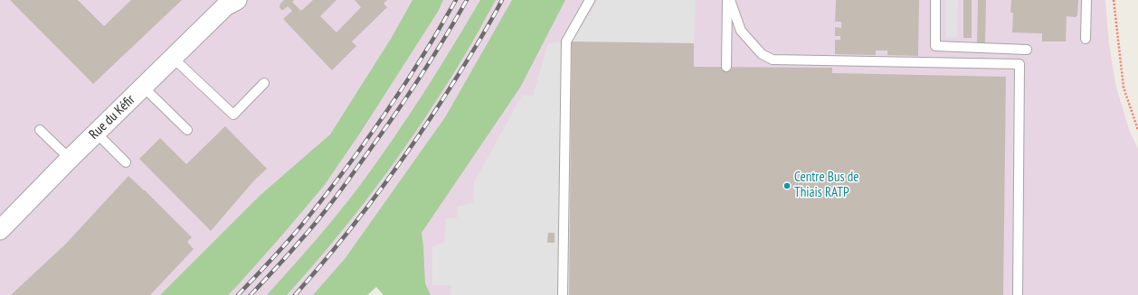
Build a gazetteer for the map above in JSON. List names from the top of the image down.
{
  "streets": {
    "street": ["Rue du Kéfir"]
  },
  "places": ["Centre Bus de Thiais RATP"]
}
